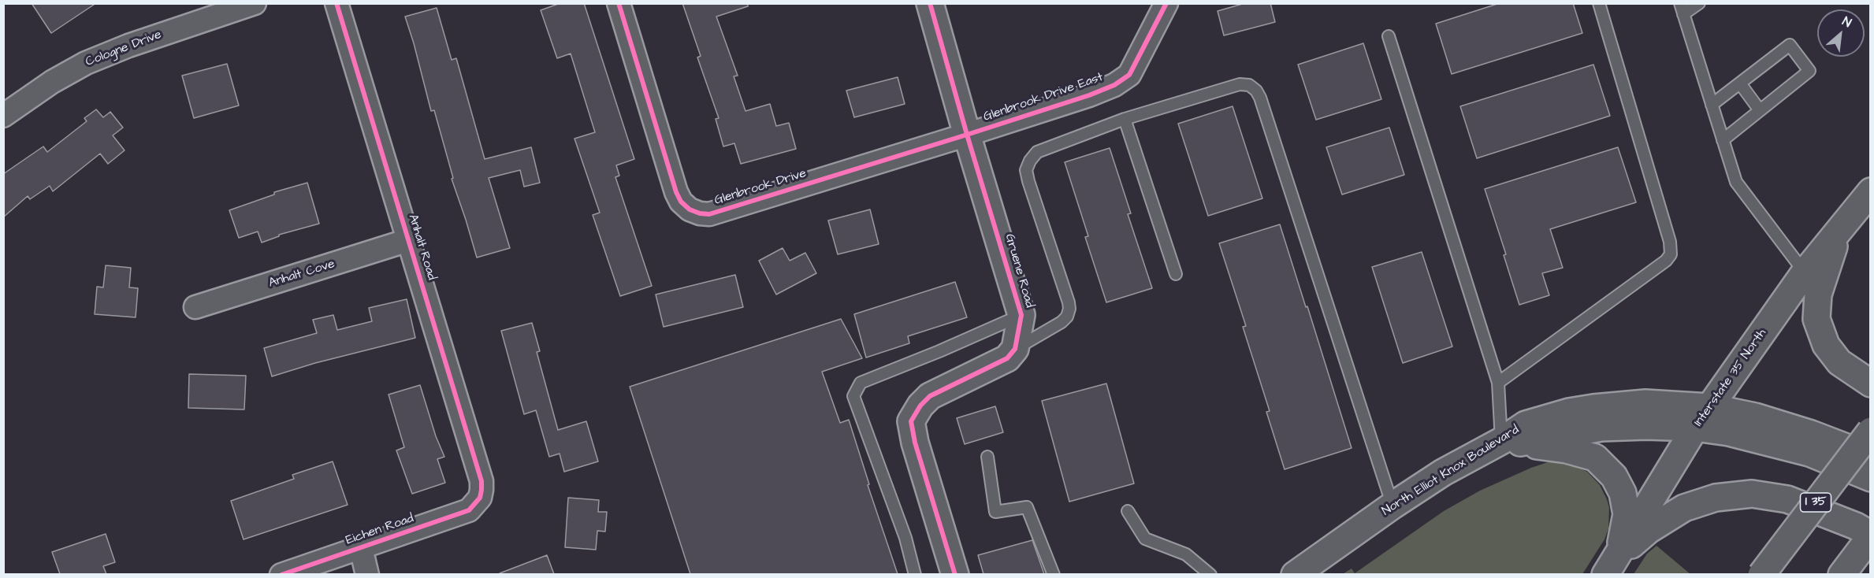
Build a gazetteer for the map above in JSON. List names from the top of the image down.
{
  "streets": {
    "main road": [
      "Gruene Road",
      "Interstate 35 North",
      "North Elliot Knox Boulevard",
      "I 35"
    ],
    "street": [
      "Cologne Drive",
      "Glenbrook Drive East",
      "Glenbrook Drive",
      "Anhalt Road",
      "Anhalt Cove",
      "Eichen Road"
    ]
  },
  "crossings": [
    ["Glenbrook Drive East", "Glenbrook Drive"],
    ["Glenbrook Drive East", "Gruene Road"],
    ["Glenbrook Drive", "Gruene Road"],
    ["Anhalt Road", "Anhalt Cove"],
    ["Anhalt Road", "Eichen Road"],
    ["Interstate 35 North", "North Elliot Knox Boulevard"]
  ],
  "north": "top right"
}
